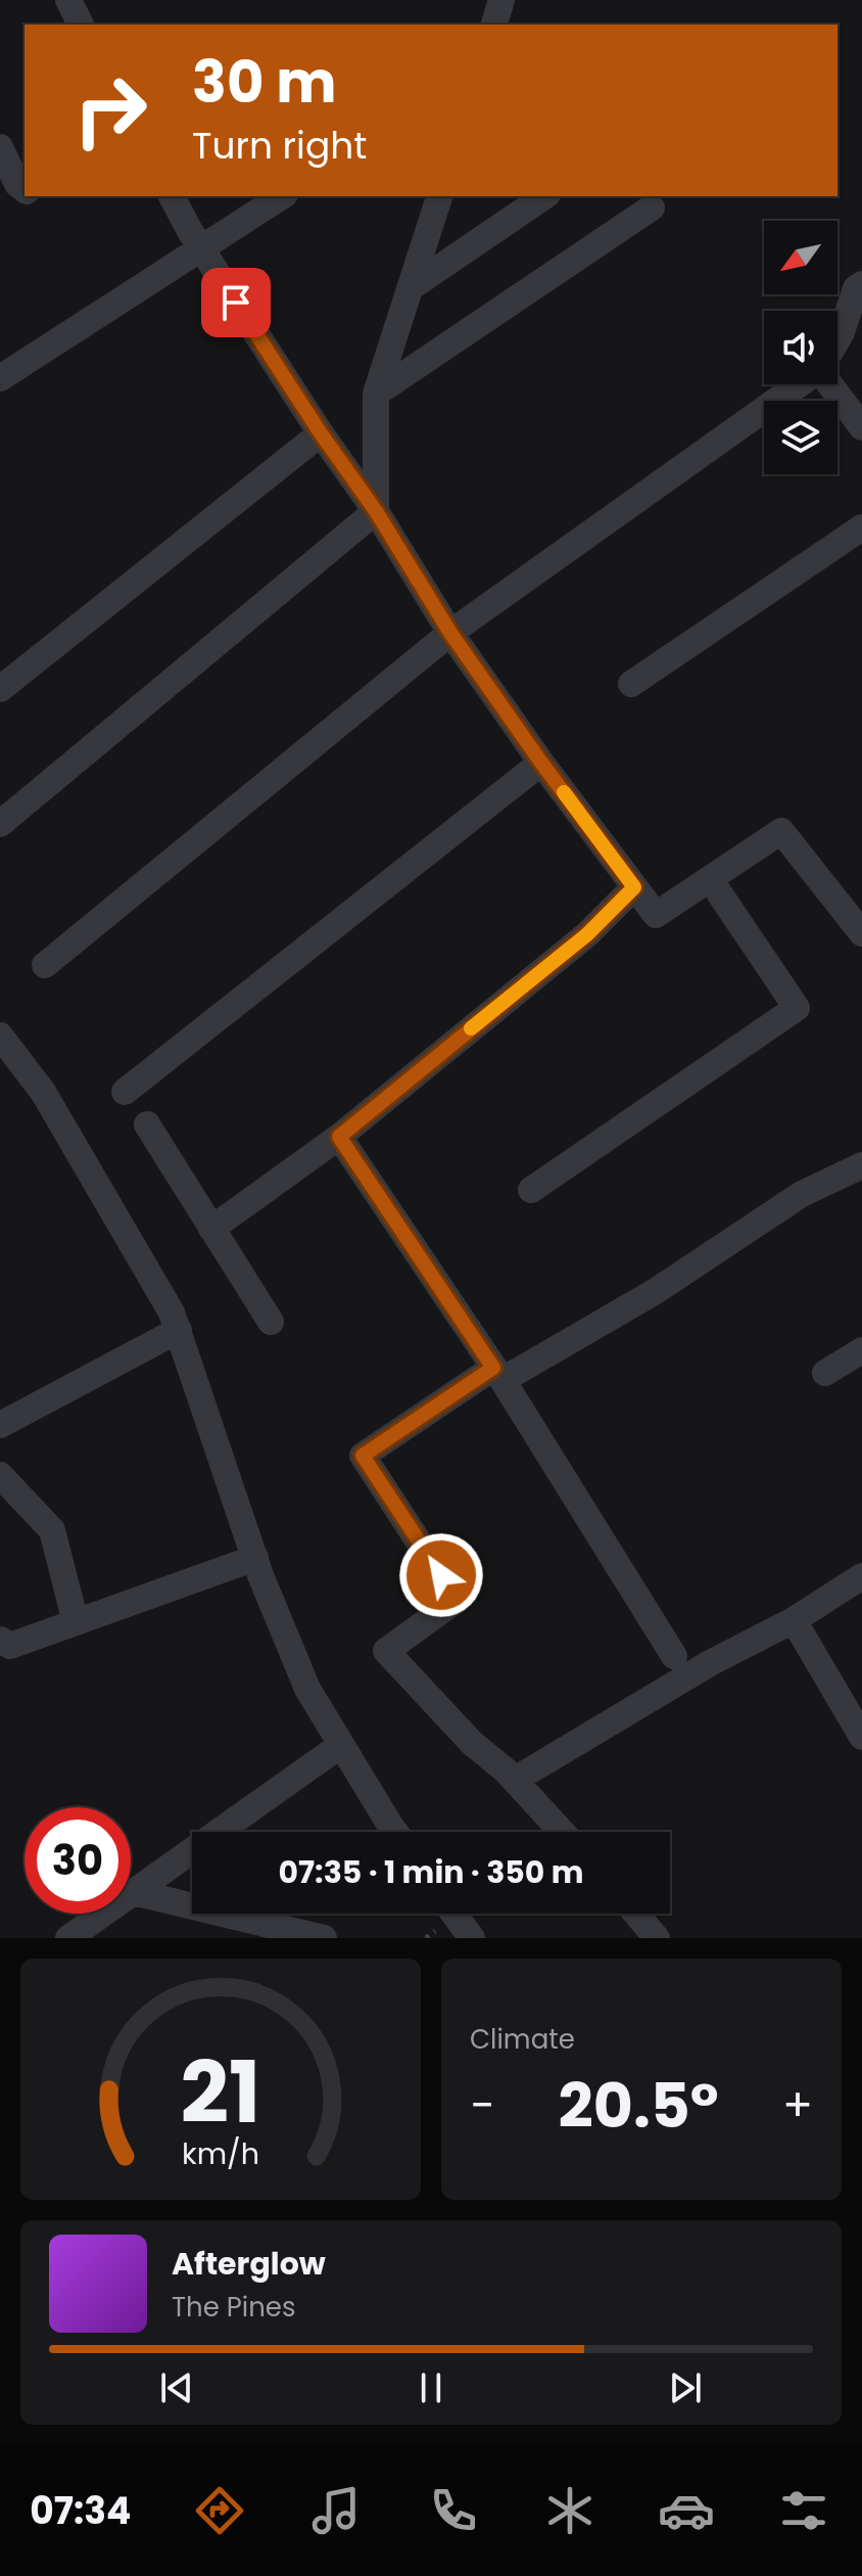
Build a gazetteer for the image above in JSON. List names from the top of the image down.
{
  "north": "bottom left",
  "page": {
    "turn": ["30 m", "Turn right"],
    "limit": "30",
    "trip": "07:35 · 1 min · 350 m",
    "tile": "Climate",
    "heat": ["−", "20.5°", "+"],
    "song": ["Afterglow", "The Pines"],
    "tabs": "07:34",
    "gauge": ["21", "km/h"]
  }
}
